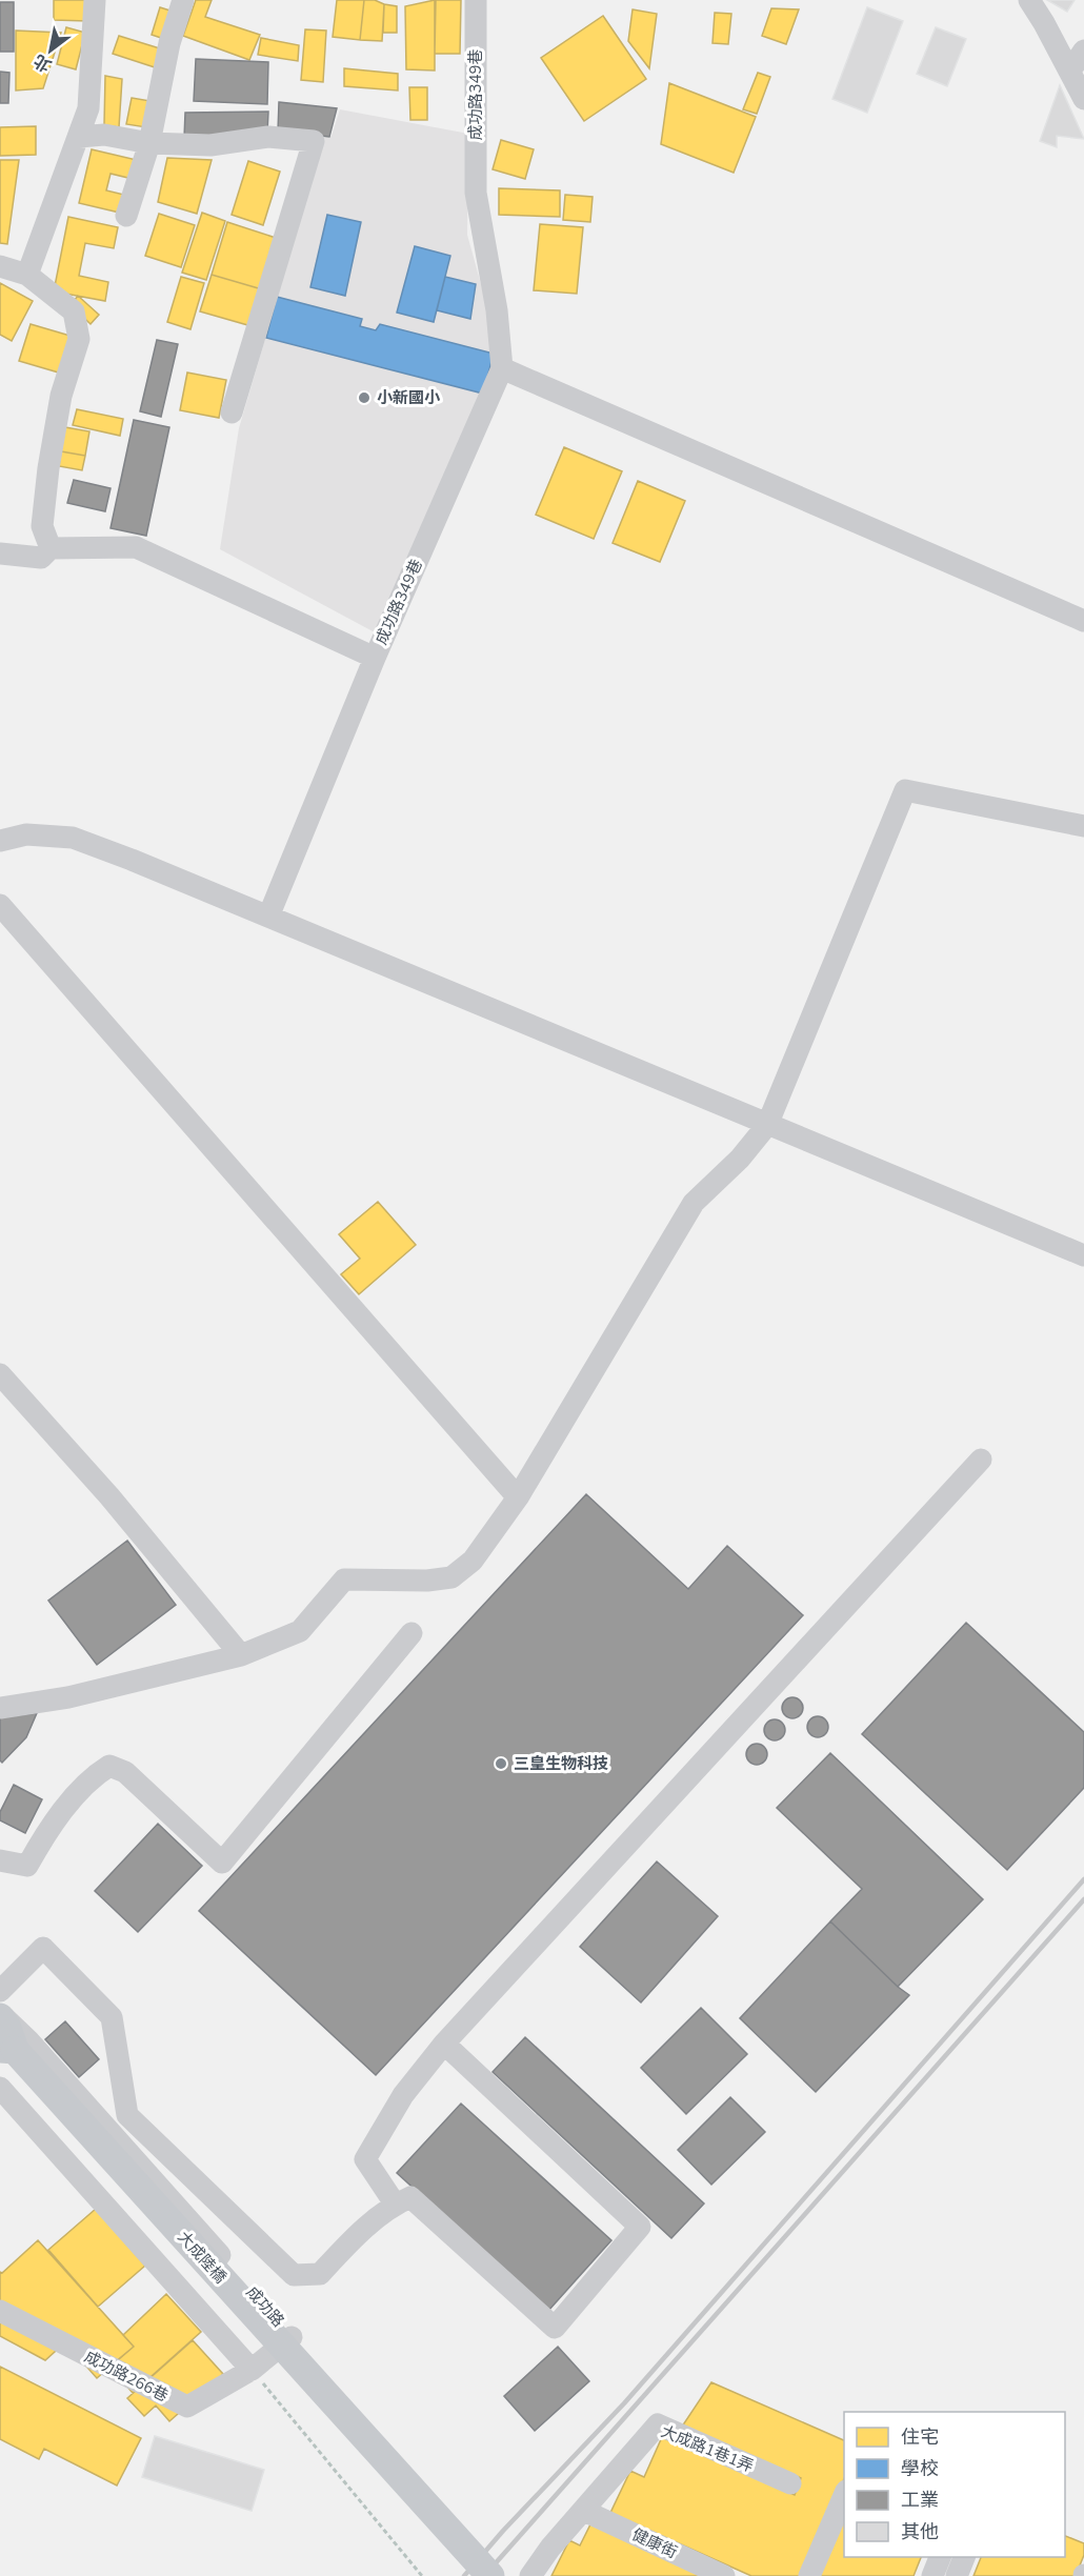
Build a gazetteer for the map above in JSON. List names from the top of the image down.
{
  "streets": {
    "main road": ["大成陸橋", "成功路"],
    "street": [
      "成功路349巷",
      "成功路266巷",
      "大成路1巷1弄",
      "健康街"
    ]
  },
  "crossings": [
    ["大成陸橋", "成功路"],
    ["成功路", "成功路266巷"],
    ["大成路1巷1弄", "健康街"]
  ],
  "places": ["小新國小", "三皇生物科技"],
  "legend": [
    "住宅",
    "學校",
    "工業",
    "其他"
  ],
  "north": "bottom left"
}
